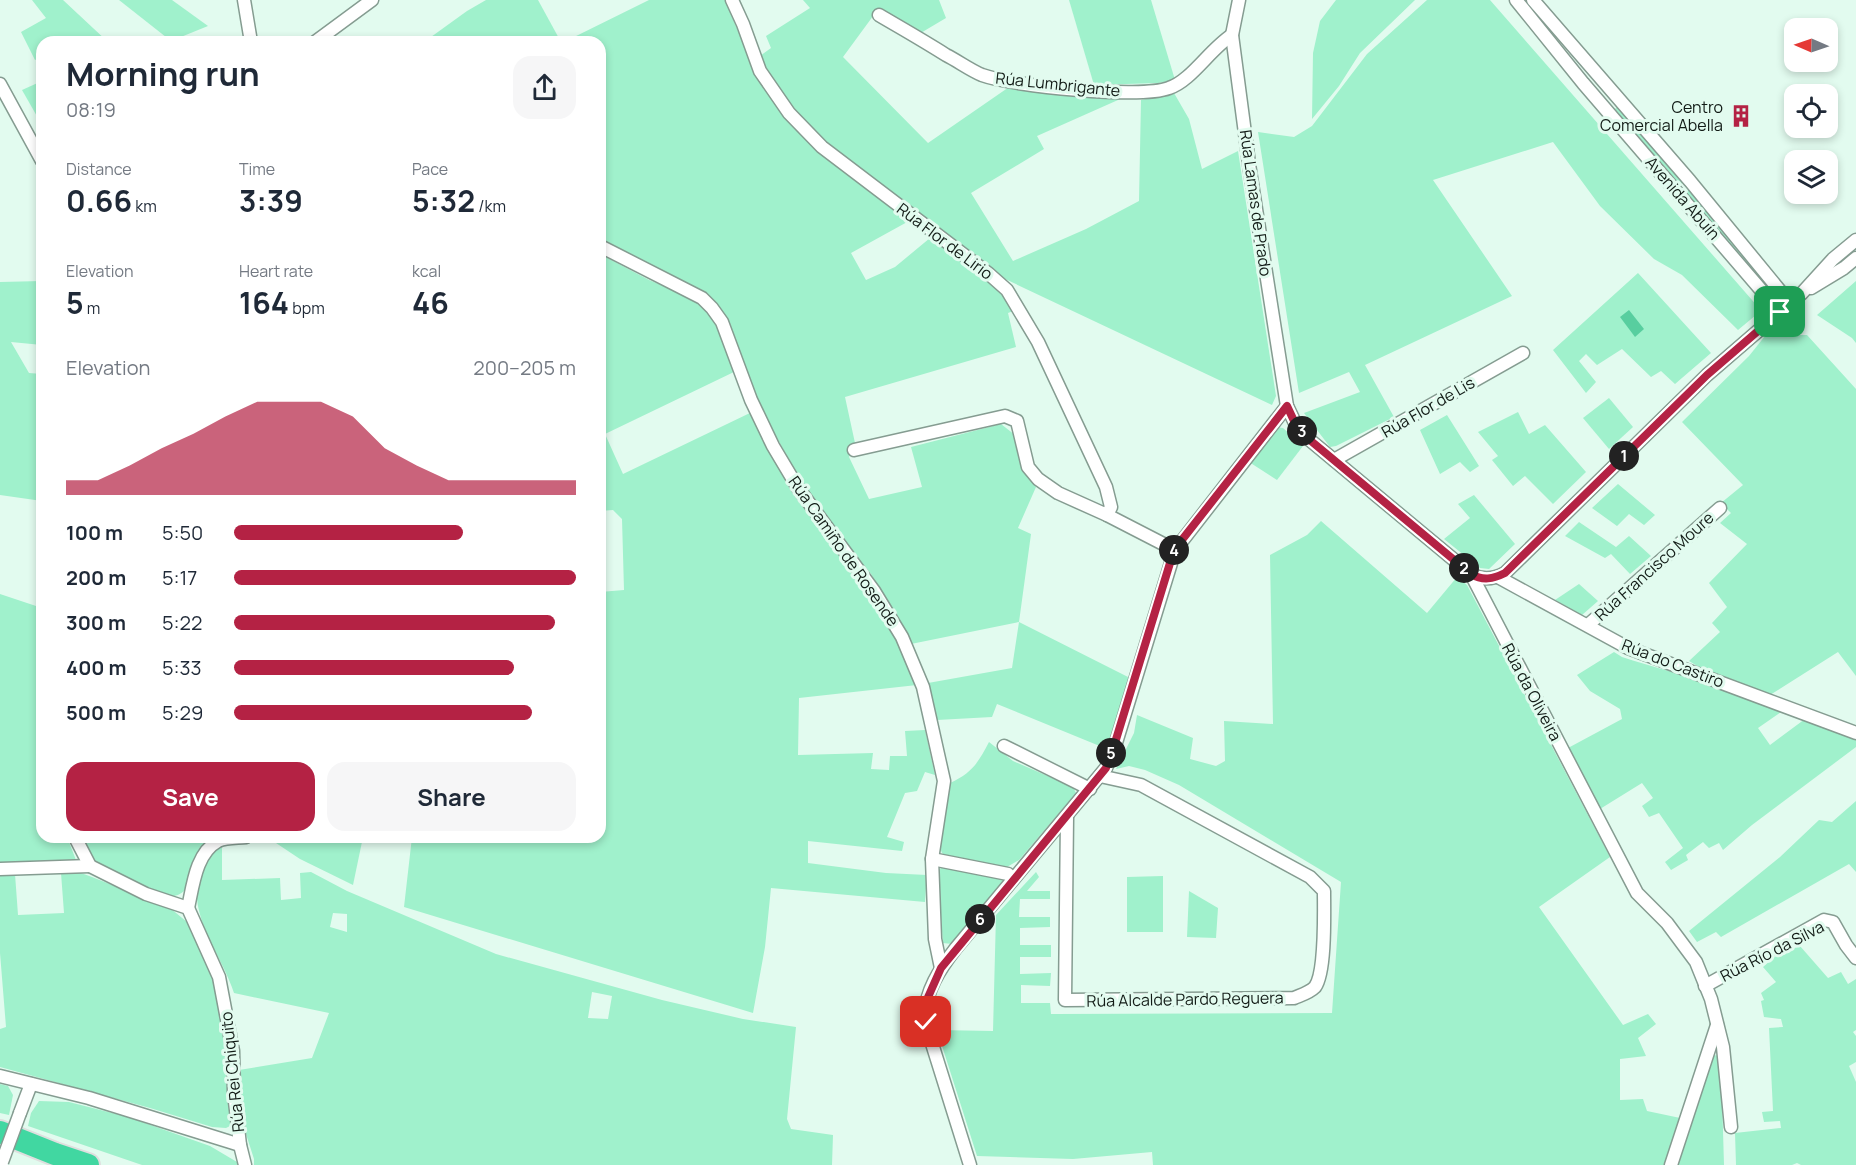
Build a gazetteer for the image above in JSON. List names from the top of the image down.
{
  "streets": {
    "street": [
      "Rúa Lumbrigante",
      "Avenida Abuín",
      "Rúa Lamas de Prado",
      "Rúa Flor de Lirio",
      "Rúa Flor de Lis",
      "Rúa Camiño de Rosende",
      "Rúa Francisco Moure",
      "Rúa do Castiro",
      "Rúa da Oliveira",
      "Rúa Río da Silva",
      "Rúa Alcalde Pardo Reguera",
      "Rúa Rei Chiquito"
    ]
  },
  "crossings": [
    ["Rúa Lumbrigante", "Rúa Lamas de Prado"],
    ["Rúa Lamas de Prado", "Rúa da Oliveira"],
    ["Rúa Flor de Lis", "Rúa da Oliveira"],
    ["Rúa Francisco Moure", "Rúa do Castiro"],
    ["Rúa da Oliveira", "Rúa Río da Silva"]
  ],
  "places": {
    "building": ["Centro Comercial Abella"]
  },
  "north": "left",
  "page": {
    "heading": ["Morning run", "08:19"],
    "stats": [
      ["Distance", "0.66 km"],
      ["Time", "3:39"],
      ["Pace", "5:32 /km"],
      ["Elevation", "5 m"],
      ["Heart rate", "164 bpm"],
      ["kcal", "46"]
    ],
    "chart": ["Elevation", "200–205 m"],
    "pins": [
      "3",
      "1",
      "4",
      "2",
      "5",
      "6"
    ],
    "list": [
      {
        "name": "100 m",
        "note": "5:50"
      },
      {
        "name": "200 m",
        "note": "5:17"
      },
      {
        "name": "300 m",
        "note": "5:22"
      },
      {
        "name": "400 m",
        "note": "5:33"
      },
      {
        "name": "500 m",
        "note": "5:29"
      }
    ],
    "buttons": ["Save", "Share"]
  }
}
